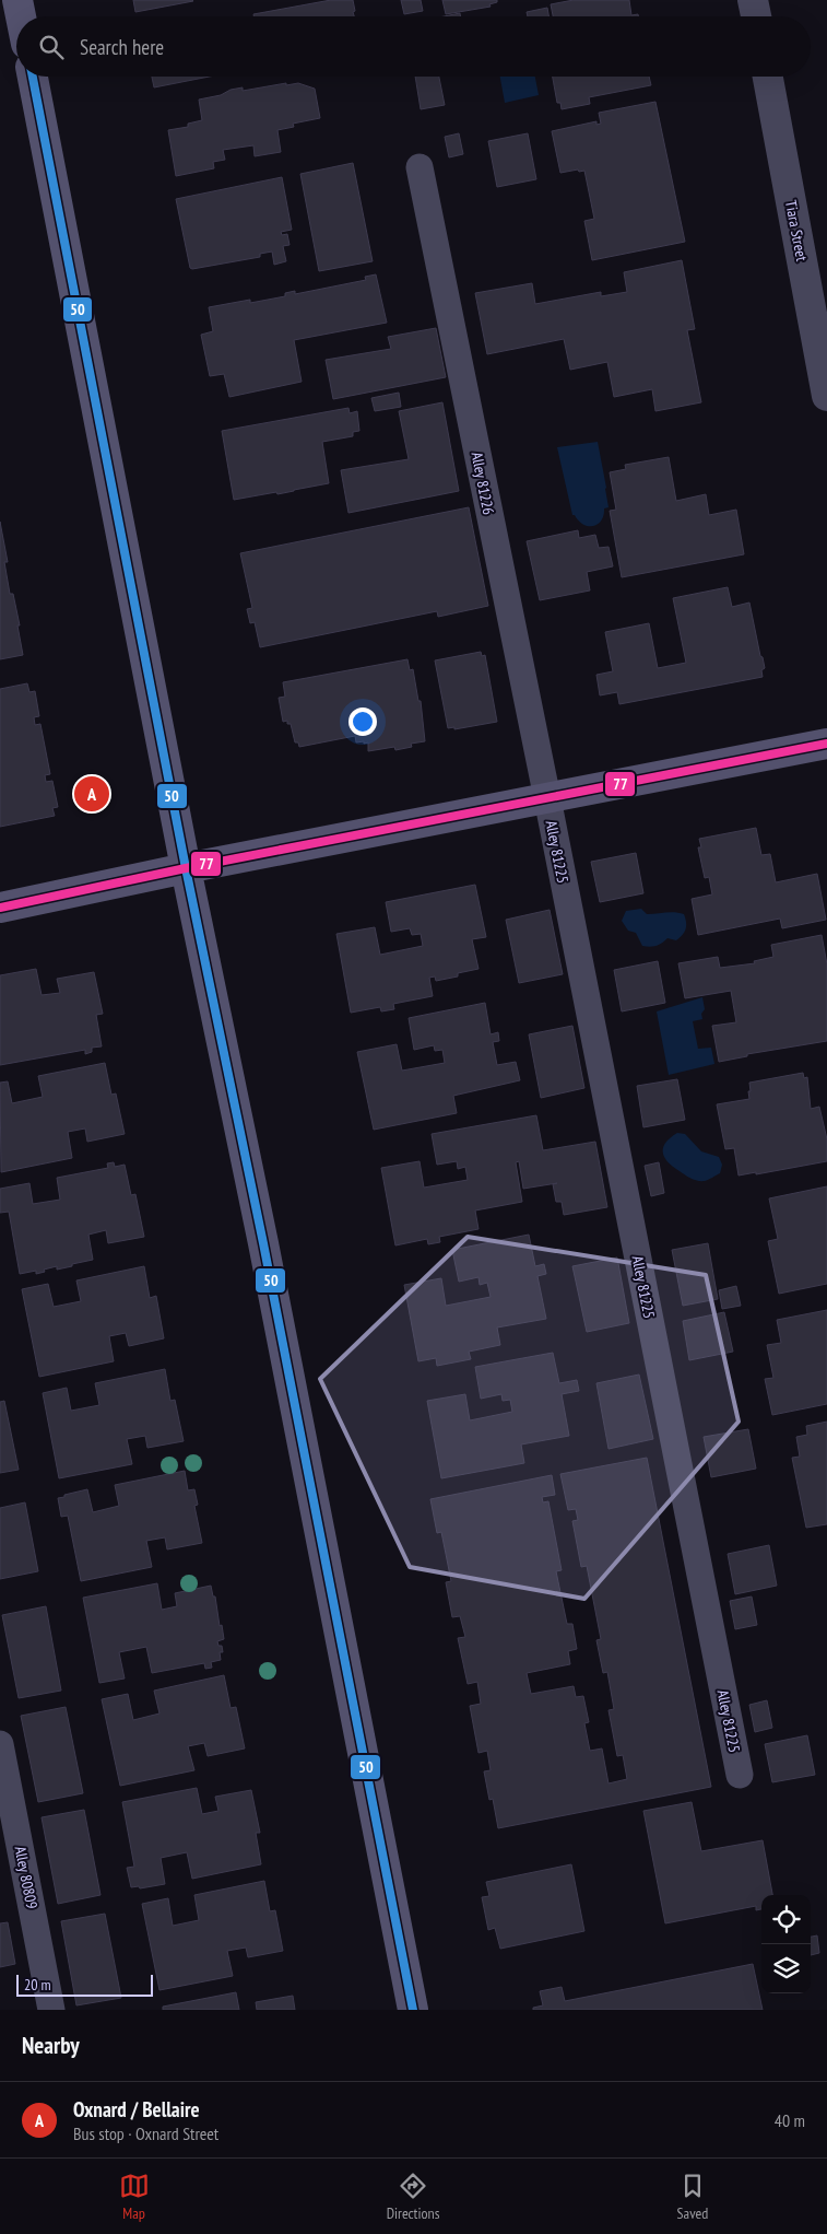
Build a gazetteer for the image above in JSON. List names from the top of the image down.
{
  "streets": {
    "street": ["Tiara Street"],
    "lane": ["Alley 81226", "Alley 81225", "Alley 80809"]
  },
  "crossings": [
    ["Alley 81226", "Alley 81225"]
  ],
  "lines": ["transit line 50", "transit line 77"],
  "scale_bar": "20 m",
  "page": {
    "search": "Search here",
    "pins": "A",
    "scale": "20 m",
    "heading": "Nearby",
    "list": [
      {
        "mark": "A",
        "name": "Oxnard / Bellaire",
        "note": "Bus stop · Oxnard Street",
        "value": "40 m"
      }
    ],
    "nav": ["Map", "Directions", "Saved"]
  }
}
